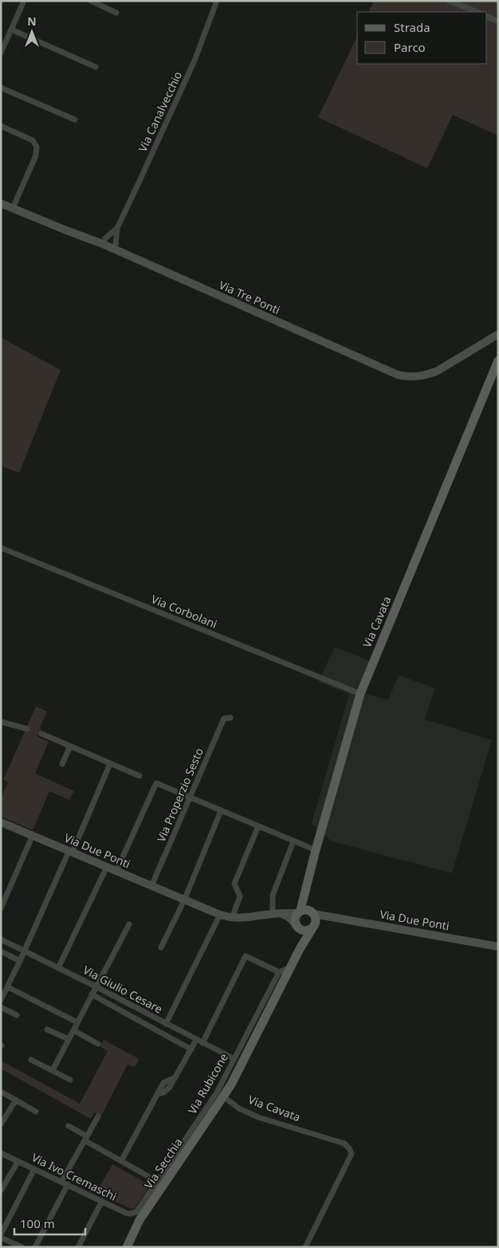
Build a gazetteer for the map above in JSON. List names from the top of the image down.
{
  "streets": {
    "main road": ["Via Cavata", "Via Secchia"],
    "street": [
      "Via Canalvecchio",
      "Via Tre Ponti",
      "Via Corbolani",
      "Via Properzio Sesto",
      "Via Due Ponti",
      "Via Giulio Cesare",
      "Via Rubicone",
      "Via Ivo Cremaschi"
    ]
  },
  "crossings": [
    ["Via Canalvecchio", "Via Tre Ponti"],
    ["Via Corbolani", "Via Cavata"],
    ["Via Cavata", "Via Due Ponti"],
    ["Via Cavata", "Via Secchia"],
    ["Via Properzio Sesto", "Via Due Ponti"],
    ["Via Giulio Cesare", "Via Rubicone"],
    ["Via Rubicone", "Via Ivo Cremaschi"]
  ],
  "legend": ["Strada", "Parco"],
  "scale_bar": "100 m",
  "north": "top"
}
